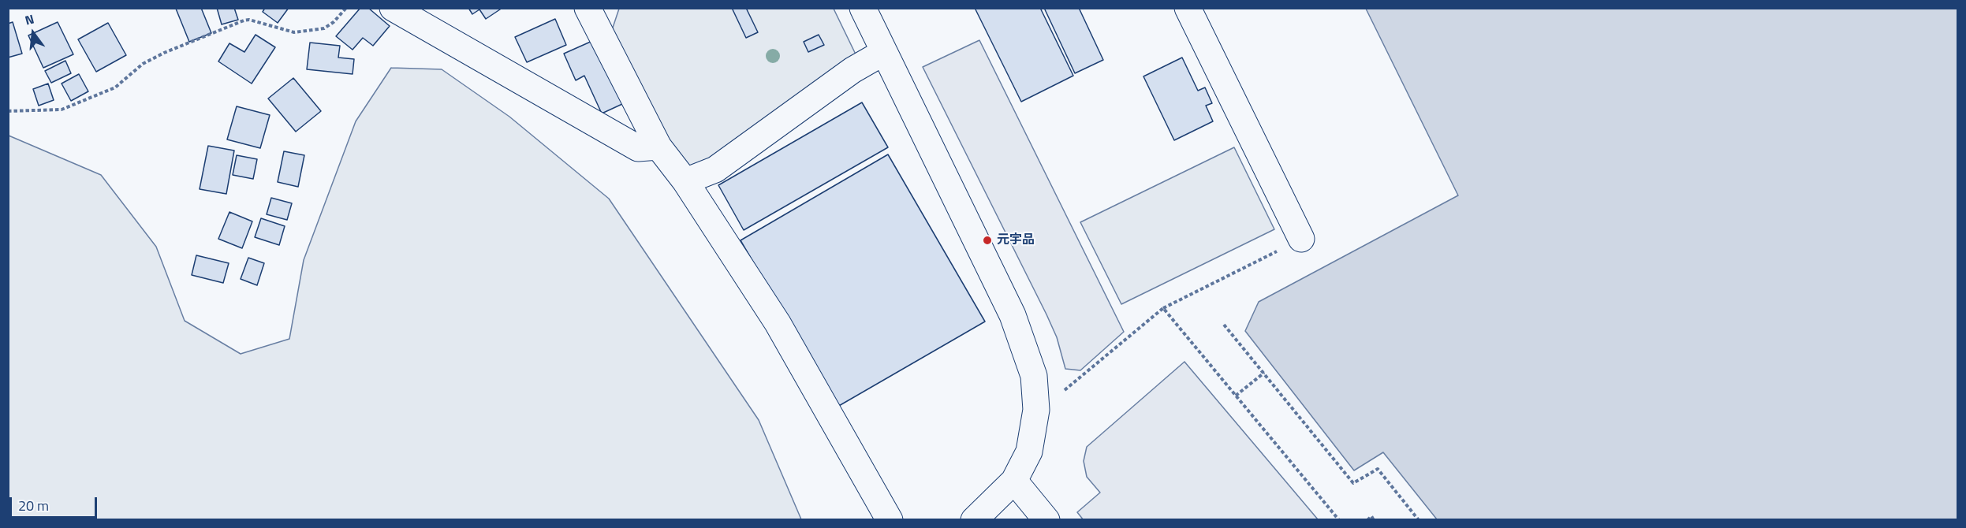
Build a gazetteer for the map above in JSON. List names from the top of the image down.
{
  "places": ["元宇品"],
  "scale_bar": "20 m",
  "north": "top"
}
